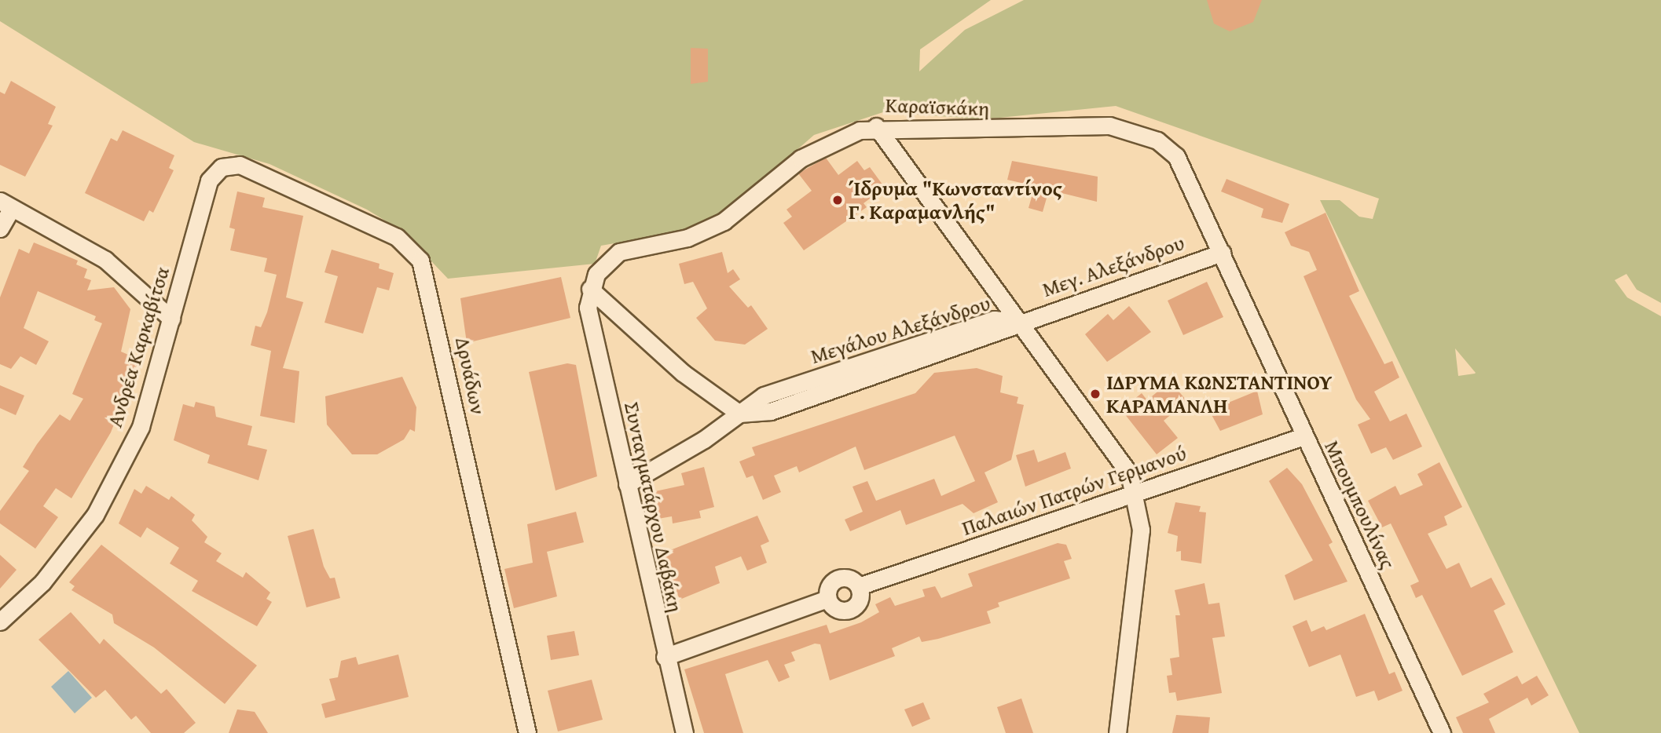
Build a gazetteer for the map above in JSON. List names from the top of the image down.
{
  "streets": {
    "street": [
      "Καραϊσκάκη",
      "Μεγ. Αλεξάνδρου",
      "Μεγάλου Αλεξάνδρου",
      "Ανδρέα Καρκαβίτσα",
      "Δρυάδων",
      "Παλαιών Πατρών Γερμανού",
      "Μπουμπουλίνας",
      "Συνταγματάρχου Δαβάκη"
    ]
  },
  "crossings": [
    ["Καραϊσκάκη", "Μπουμπουλίνας"],
    ["Καραϊσκάκη", "Συνταγματάρχου Δαβάκη"],
    ["Μεγ. Αλεξάνδρου", "Μεγάλου Αλεξάνδρου"],
    ["Μεγ. Αλεξάνδρου", "Μπουμπουλίνας"],
    ["Μεγάλου Αλεξάνδρου", "Συνταγματάρχου Δαβάκη"],
    ["Ανδρέα Καρκαβίτσα", "Δρυάδων"],
    ["Παλαιών Πατρών Γερμανού", "Μπουμπουλίνας"]
  ],
  "places": ["Ίδρυμα \"Κωνσταντίνος Γ. Καραμανλής\"", "ΙΔΡΥΜΑ ΚΩΝΣΤΑΝΤΙΝΟΥ ΚΑΡΑΜΑΝΛΗ"]
}
